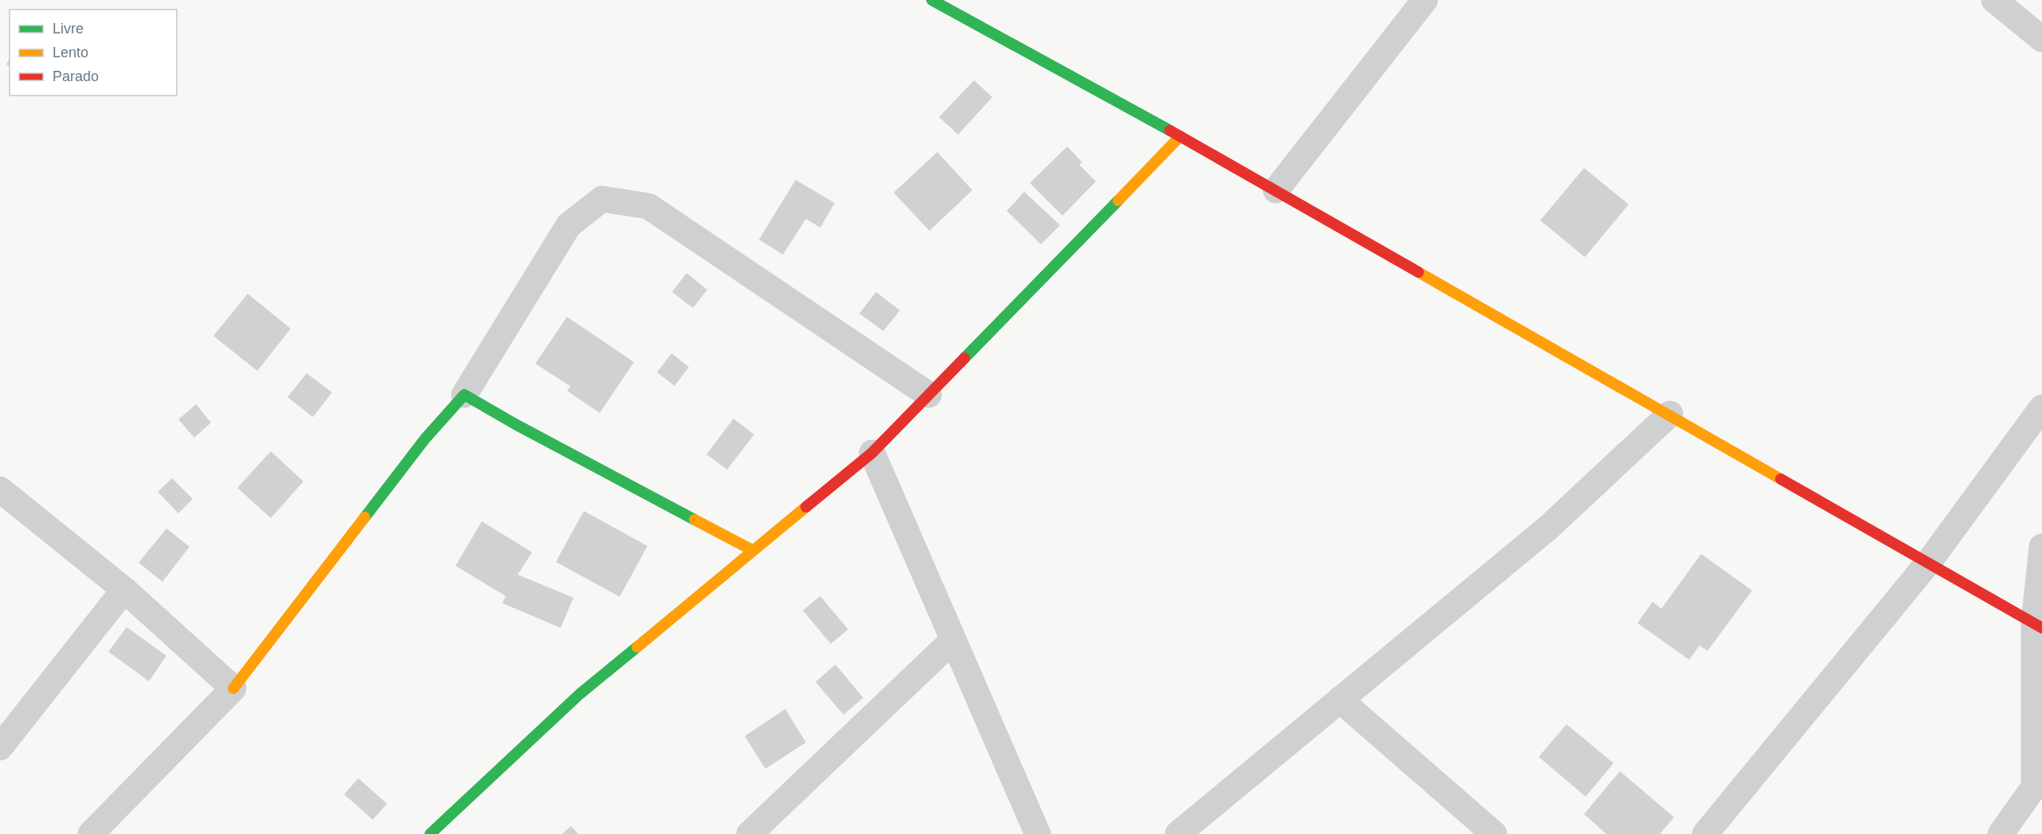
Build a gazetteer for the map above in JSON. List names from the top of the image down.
{
  "legend": ["Livre", "Lento", "Parado"]
}
